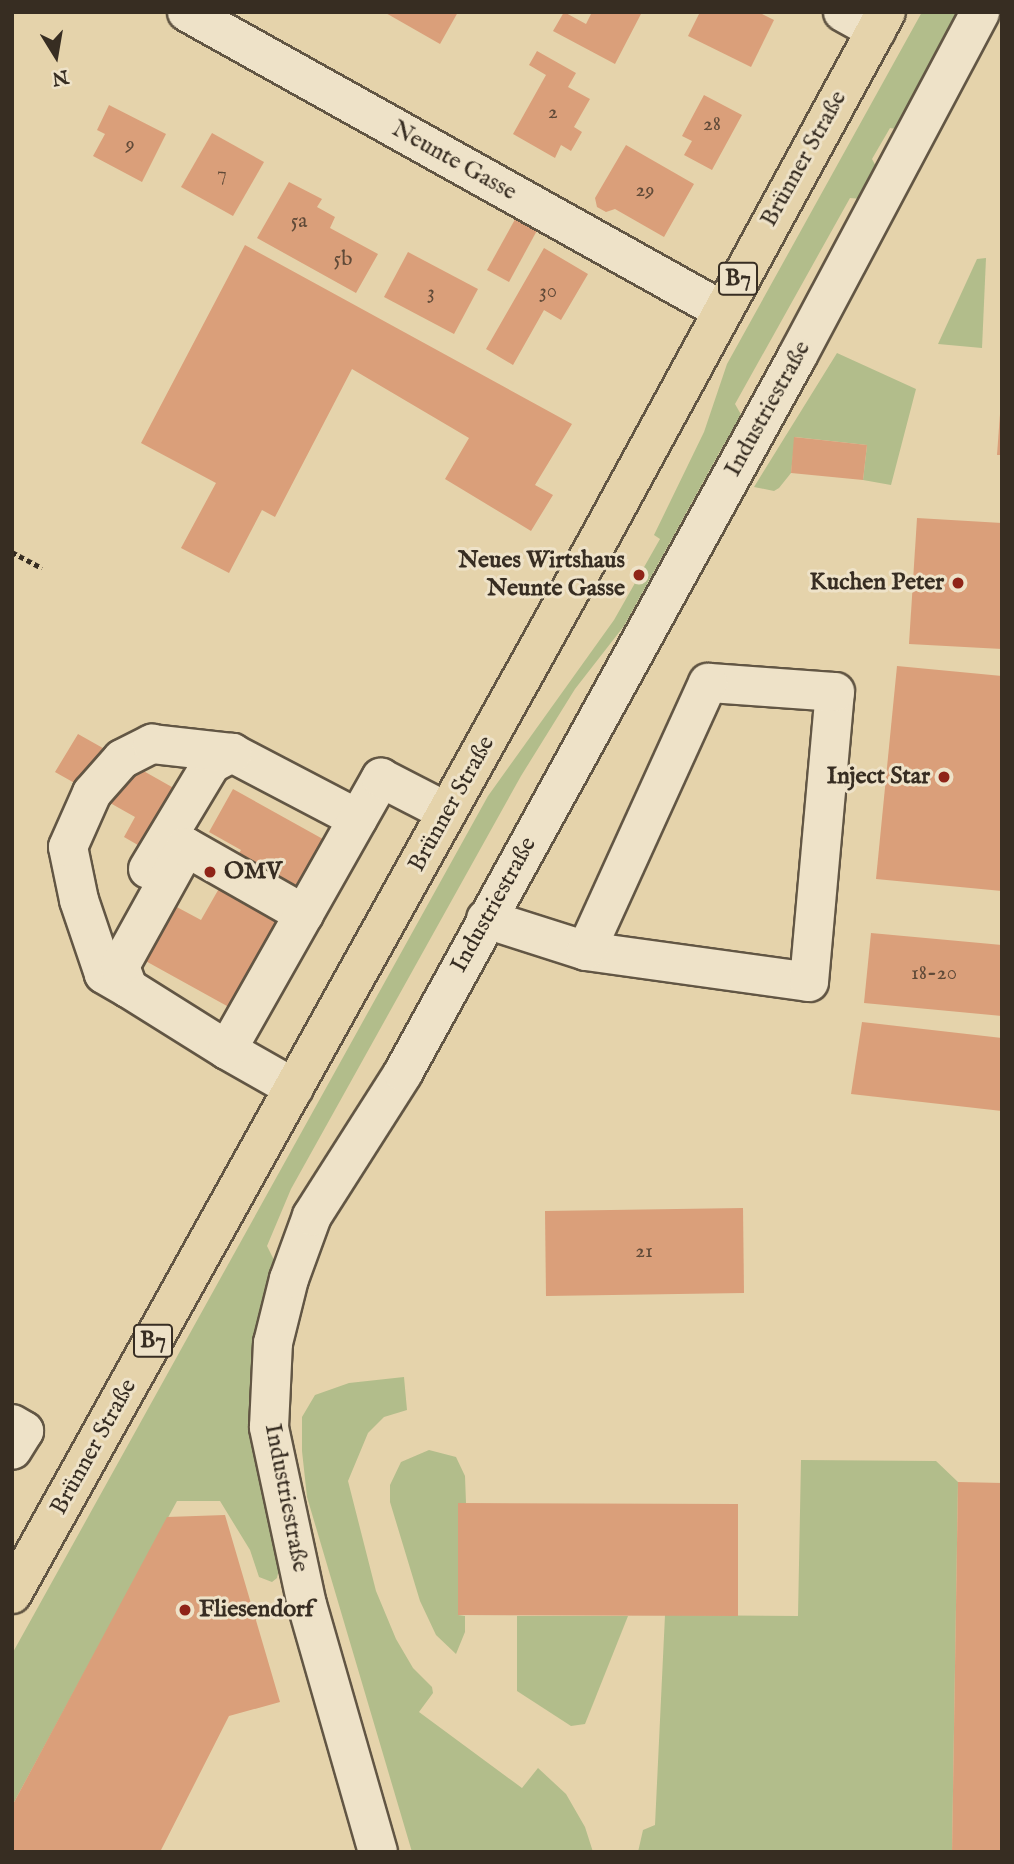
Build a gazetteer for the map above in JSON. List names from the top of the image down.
{
  "streets": {
    "main road": ["Brünner Straße", "B7"],
    "street": ["Neunte Gasse", "Industriestraße"]
  },
  "crossings": [
    ["Brünner Straße", "Neunte Gasse"]
  ],
  "places": [
    "Neues Wirtshaus Neunte Gasse",
    "Kuchen Peter",
    "Inject Star",
    "OMV",
    "Fliesendorf"
  ],
  "house_numbers": [
    "2",
    "28",
    "9",
    "7",
    "29",
    "5a",
    "5b",
    "30",
    "3",
    "18-20",
    "21"
  ],
  "north": "bottom"
}
